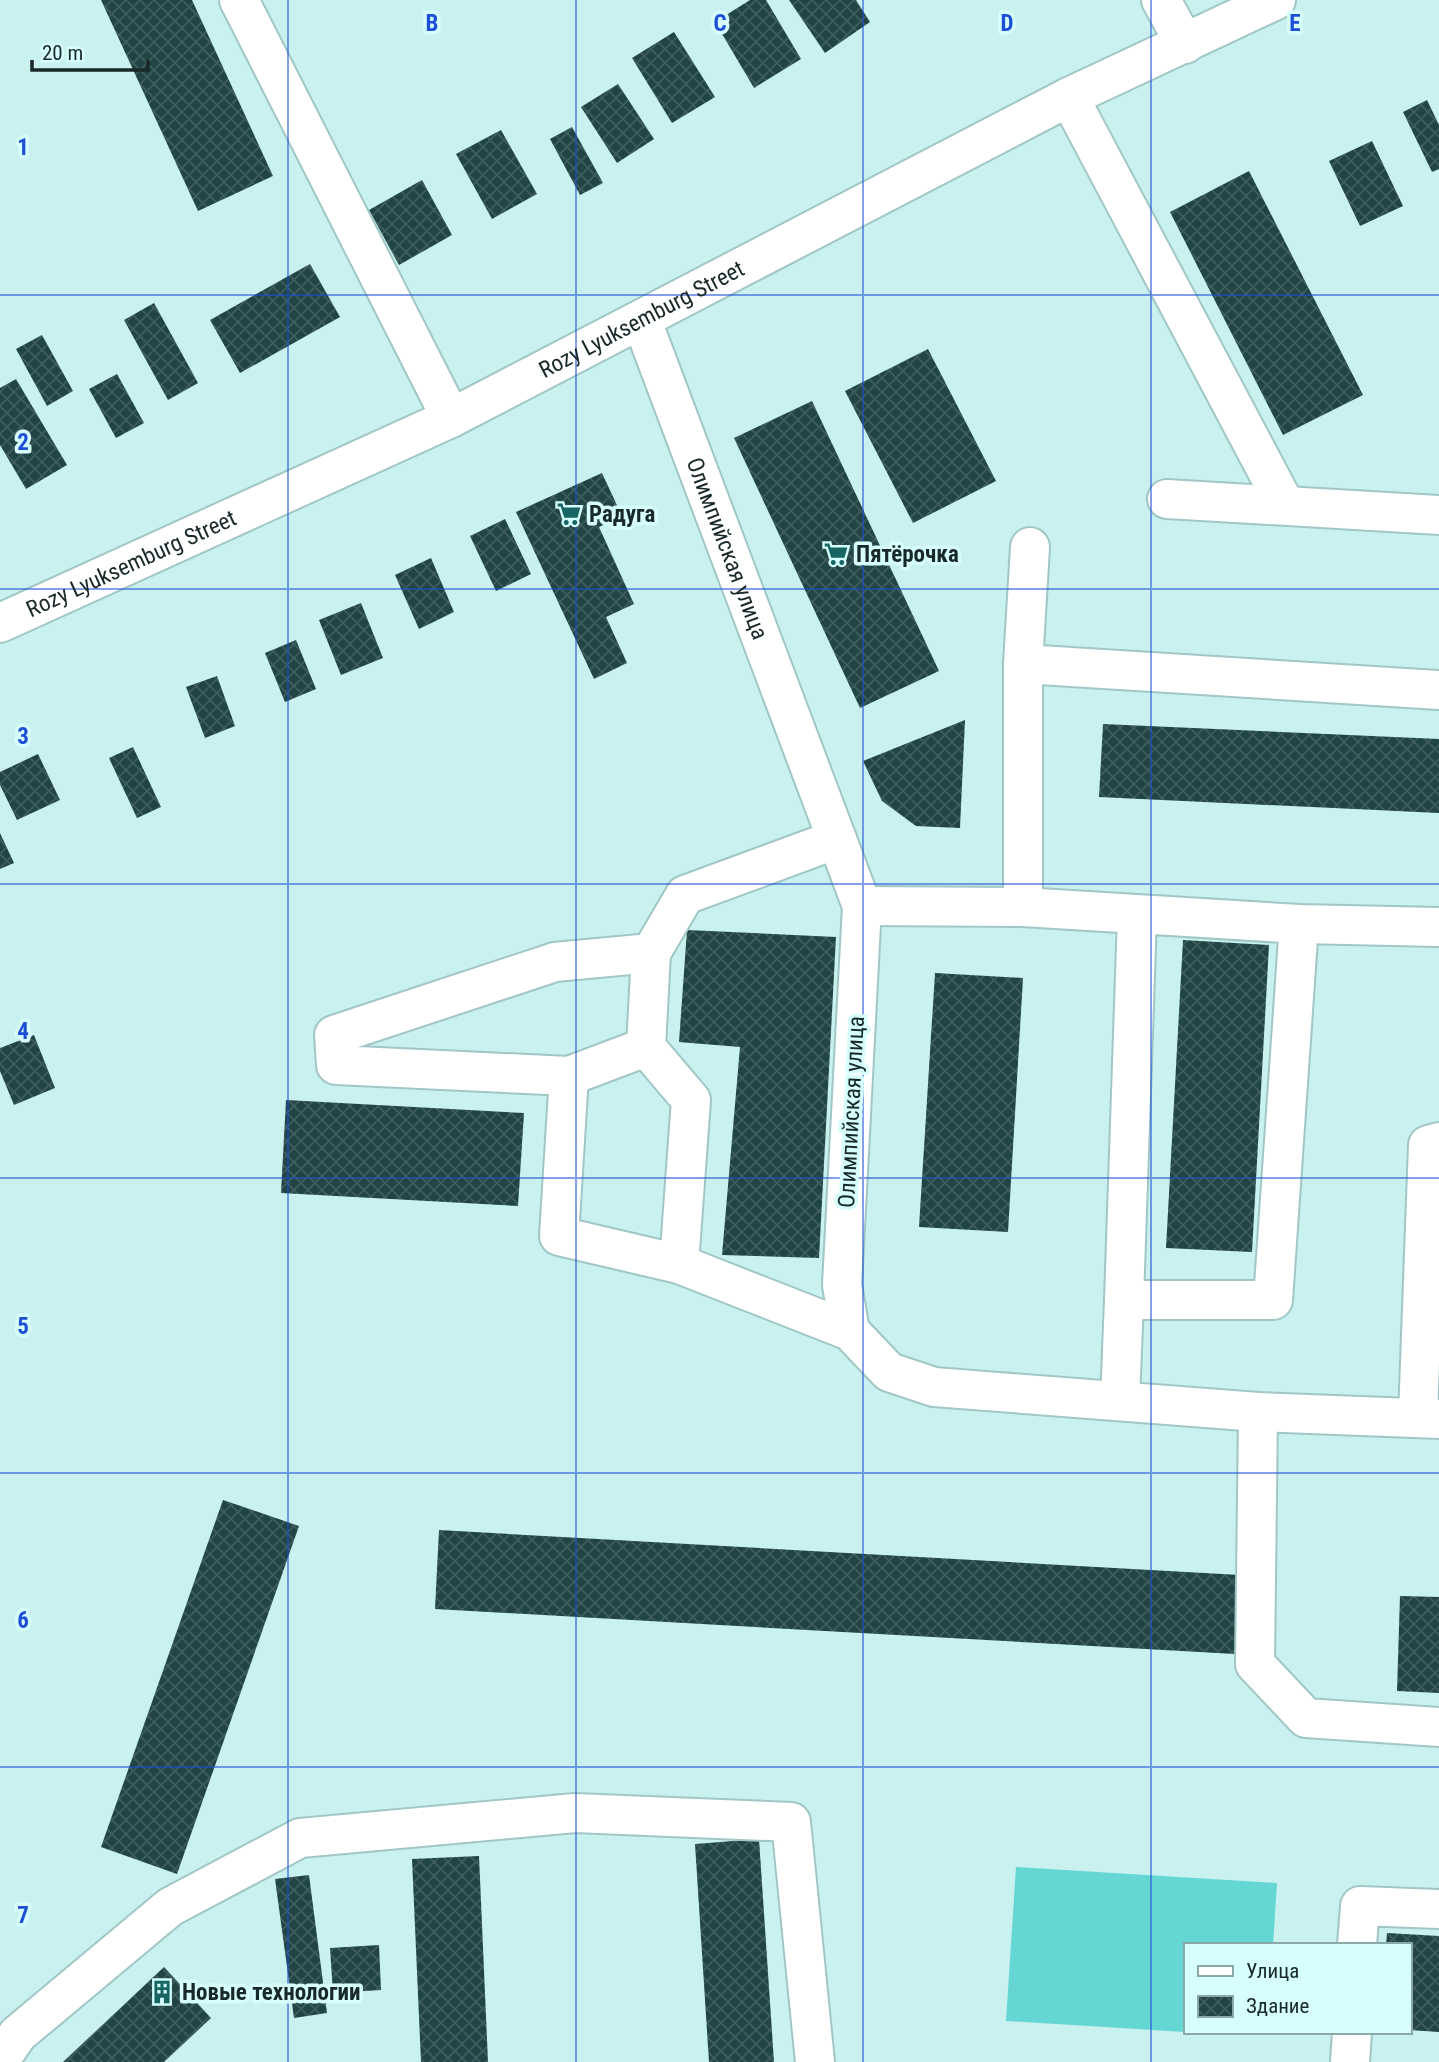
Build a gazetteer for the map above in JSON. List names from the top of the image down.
{
  "streets": {
    "street": ["Rozy Lyuksemburg Street", "Олимпийская улица"]
  },
  "crossings": [
    ["Rozy Lyuksemburg Street", "Олимпийская улица"]
  ],
  "places": {
    "supermarket": ["Радуга", "Пятёрочка"],
    "building": ["Новые технологии"]
  },
  "legend": ["Улица", "Здание"],
  "scale_bar": "20 m",
  "grid": {
    "columns": [
      "B",
      "C",
      "D",
      "E"
    ],
    "rows": [
      "1",
      "2",
      "3",
      "4",
      "5",
      "6",
      "7"
    ]
  }
}
